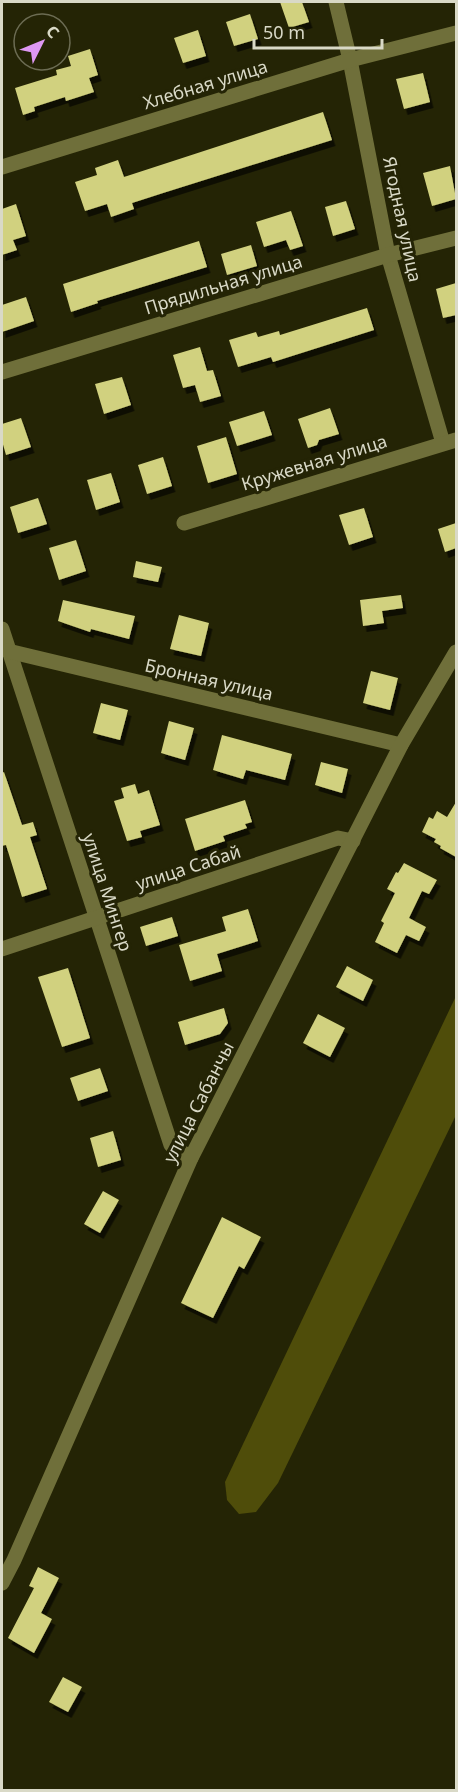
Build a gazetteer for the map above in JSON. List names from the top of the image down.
{
  "streets": {
    "street": [
      "Хлебная улица",
      "Ягодная улица",
      "Прядильная улица",
      "Кружевная улица",
      "Бронная улица",
      "улица Сабай",
      "улица Мингер",
      "улица Сабанчы"
    ]
  },
  "crossings": [
    ["Хлебная улица", "Ягодная улица"],
    ["Ягодная улица", "Прядильная улица"],
    ["Ягодная улица", "Кружевная улица"],
    ["Бронная улица", "улица Мингер"],
    ["Бронная улица", "улица Сабанчы"],
    ["улица Сабай", "улица Мингер"],
    ["улица Сабай", "улица Сабанчы"],
    ["улица Мингер", "улица Сабанчы"]
  ],
  "scale_bar": "50 m",
  "north": "top right"
}
